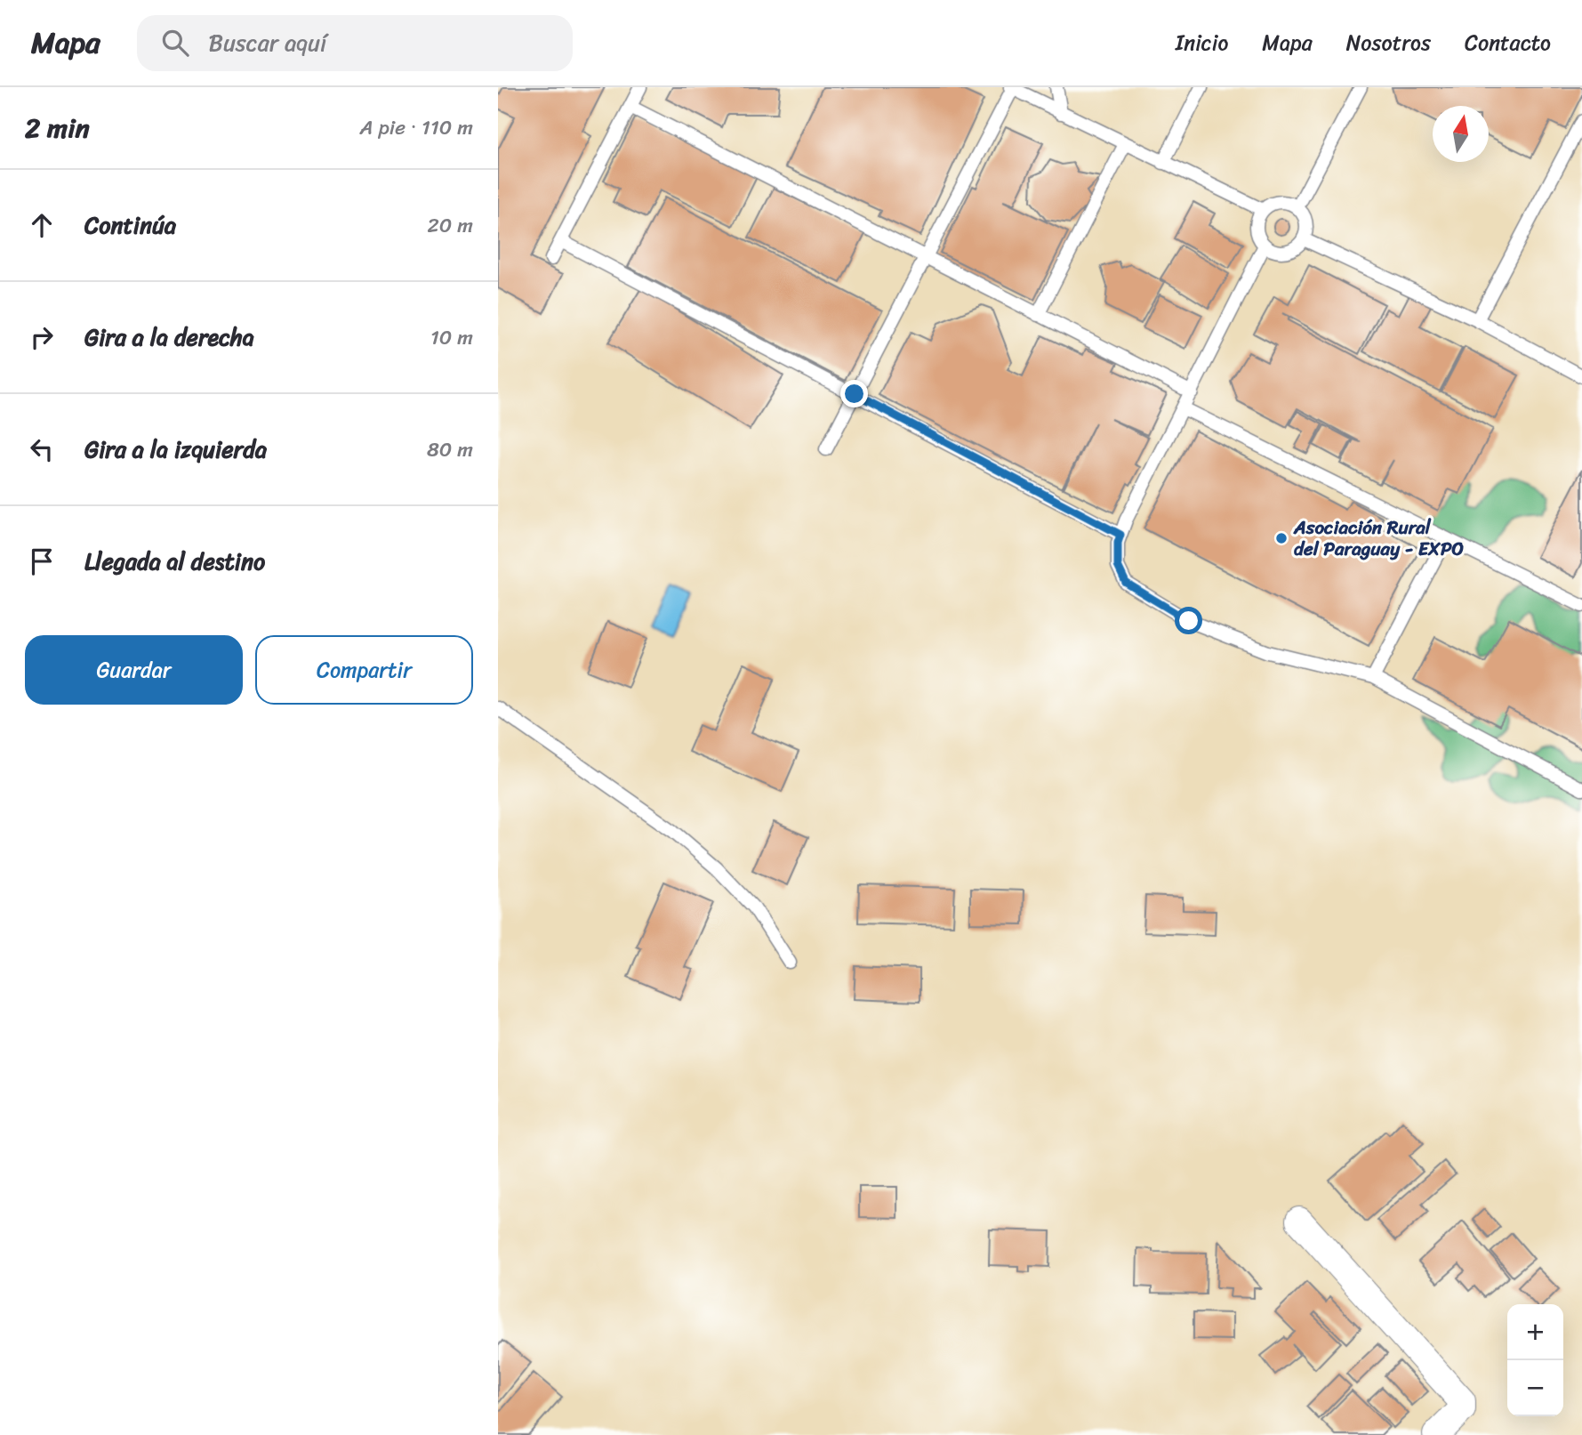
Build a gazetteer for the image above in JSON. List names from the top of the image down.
{
  "places": ["Asociación Rural del Paraguay - EXPO"],
  "north": "top",
  "page": {
    "header": "Mapa",
    "search": "Buscar aquí",
    "nav": [
      "Inicio",
      "Mapa",
      "Nosotros",
      "Contacto"
    ],
    "heading": ["2 min", "A pie · 110 m"],
    "list": [
      ["Continúa", "20 m"],
      ["Gira a la derecha", "10 m"],
      ["Gira a la izquierda", "80 m"],
      "Llegada al destino"
    ],
    "buttons": ["Guardar", "Compartir"],
    "map_buttons": ["+", "−"]
  }
}
